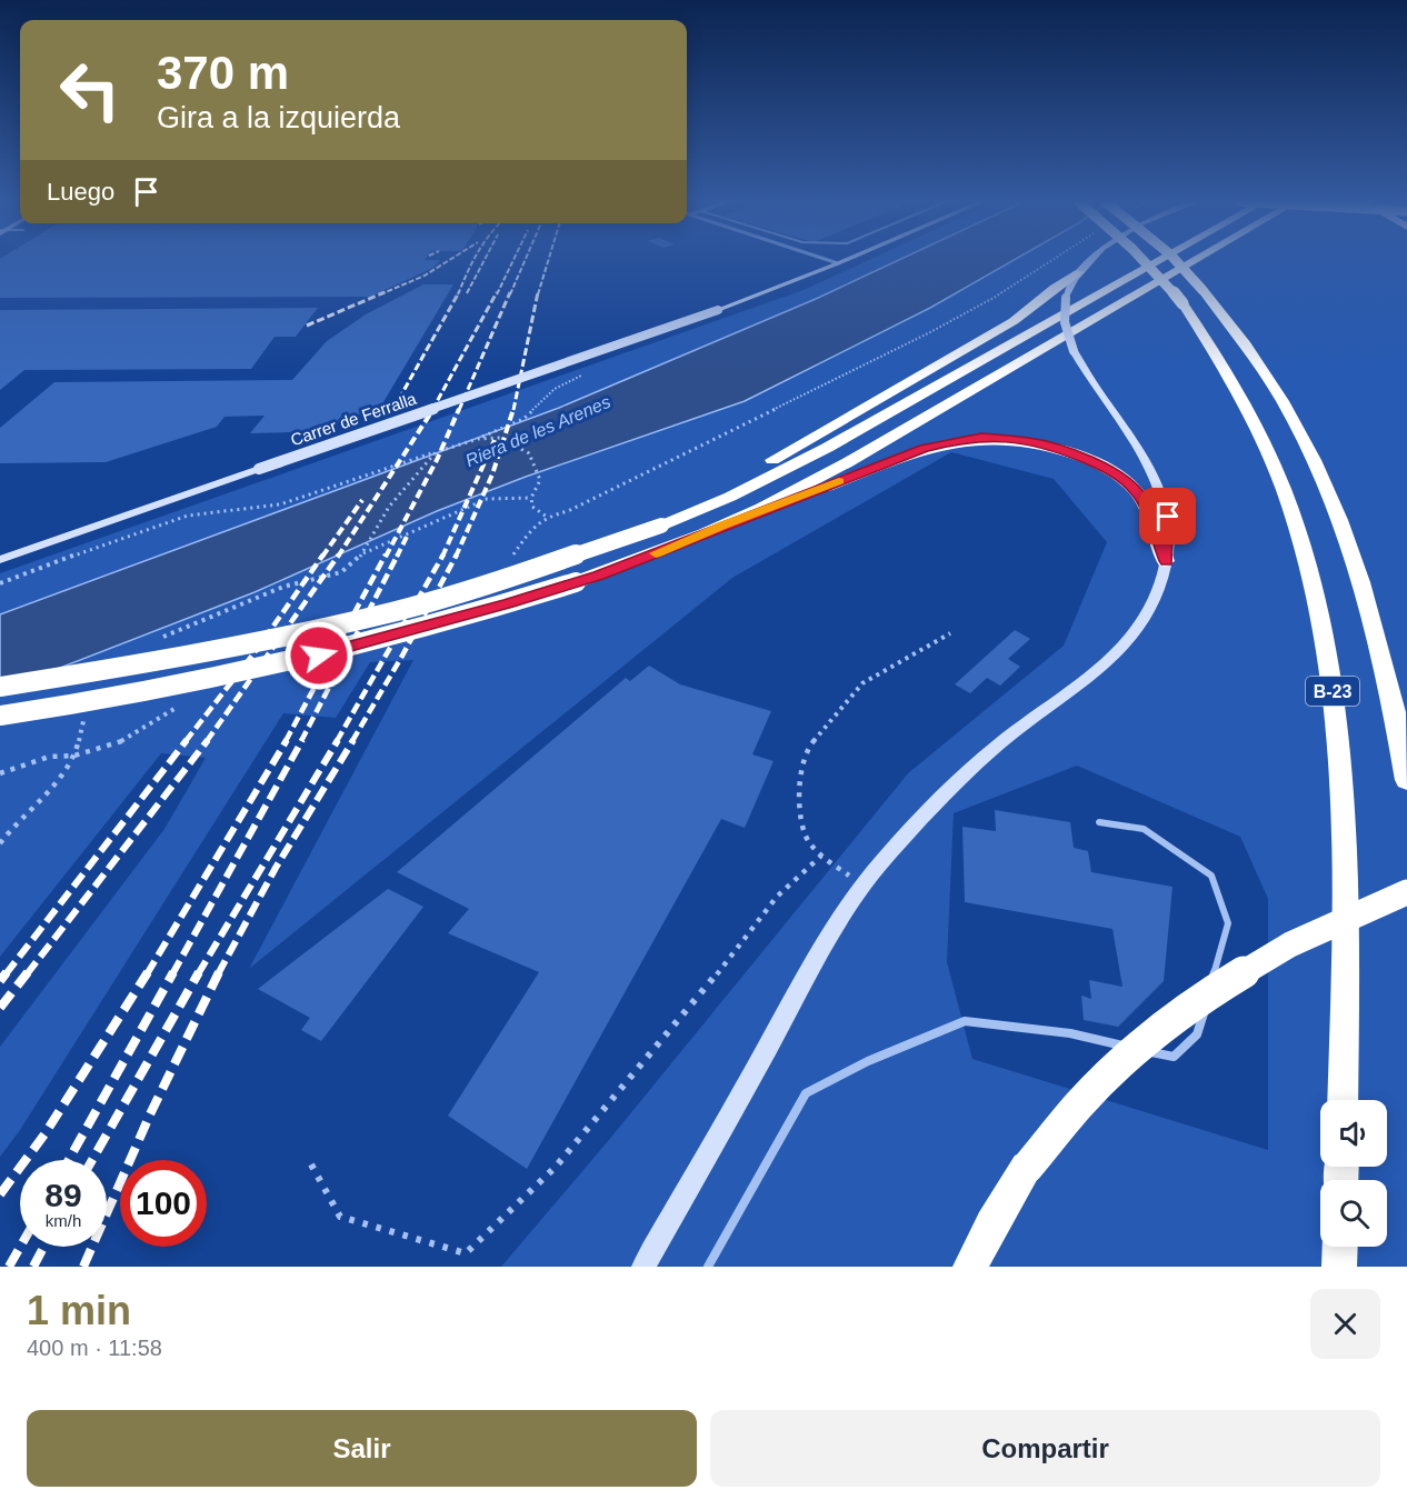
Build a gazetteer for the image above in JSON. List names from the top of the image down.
{
  "streets": {
    "highway": ["B-23"],
    "main road": ["Carrer de Ferralla"]
  },
  "water": ["Riera de les Arenes"],
  "page": {
    "turn": ["370 m", "Gira a la izquierda"],
    "then": "Luego",
    "speed": "89 km/h",
    "limit": "100",
    "heading": ["1 min", "400 m · 11:58"],
    "buttons": ["Salir", "Compartir"]
  }
}
